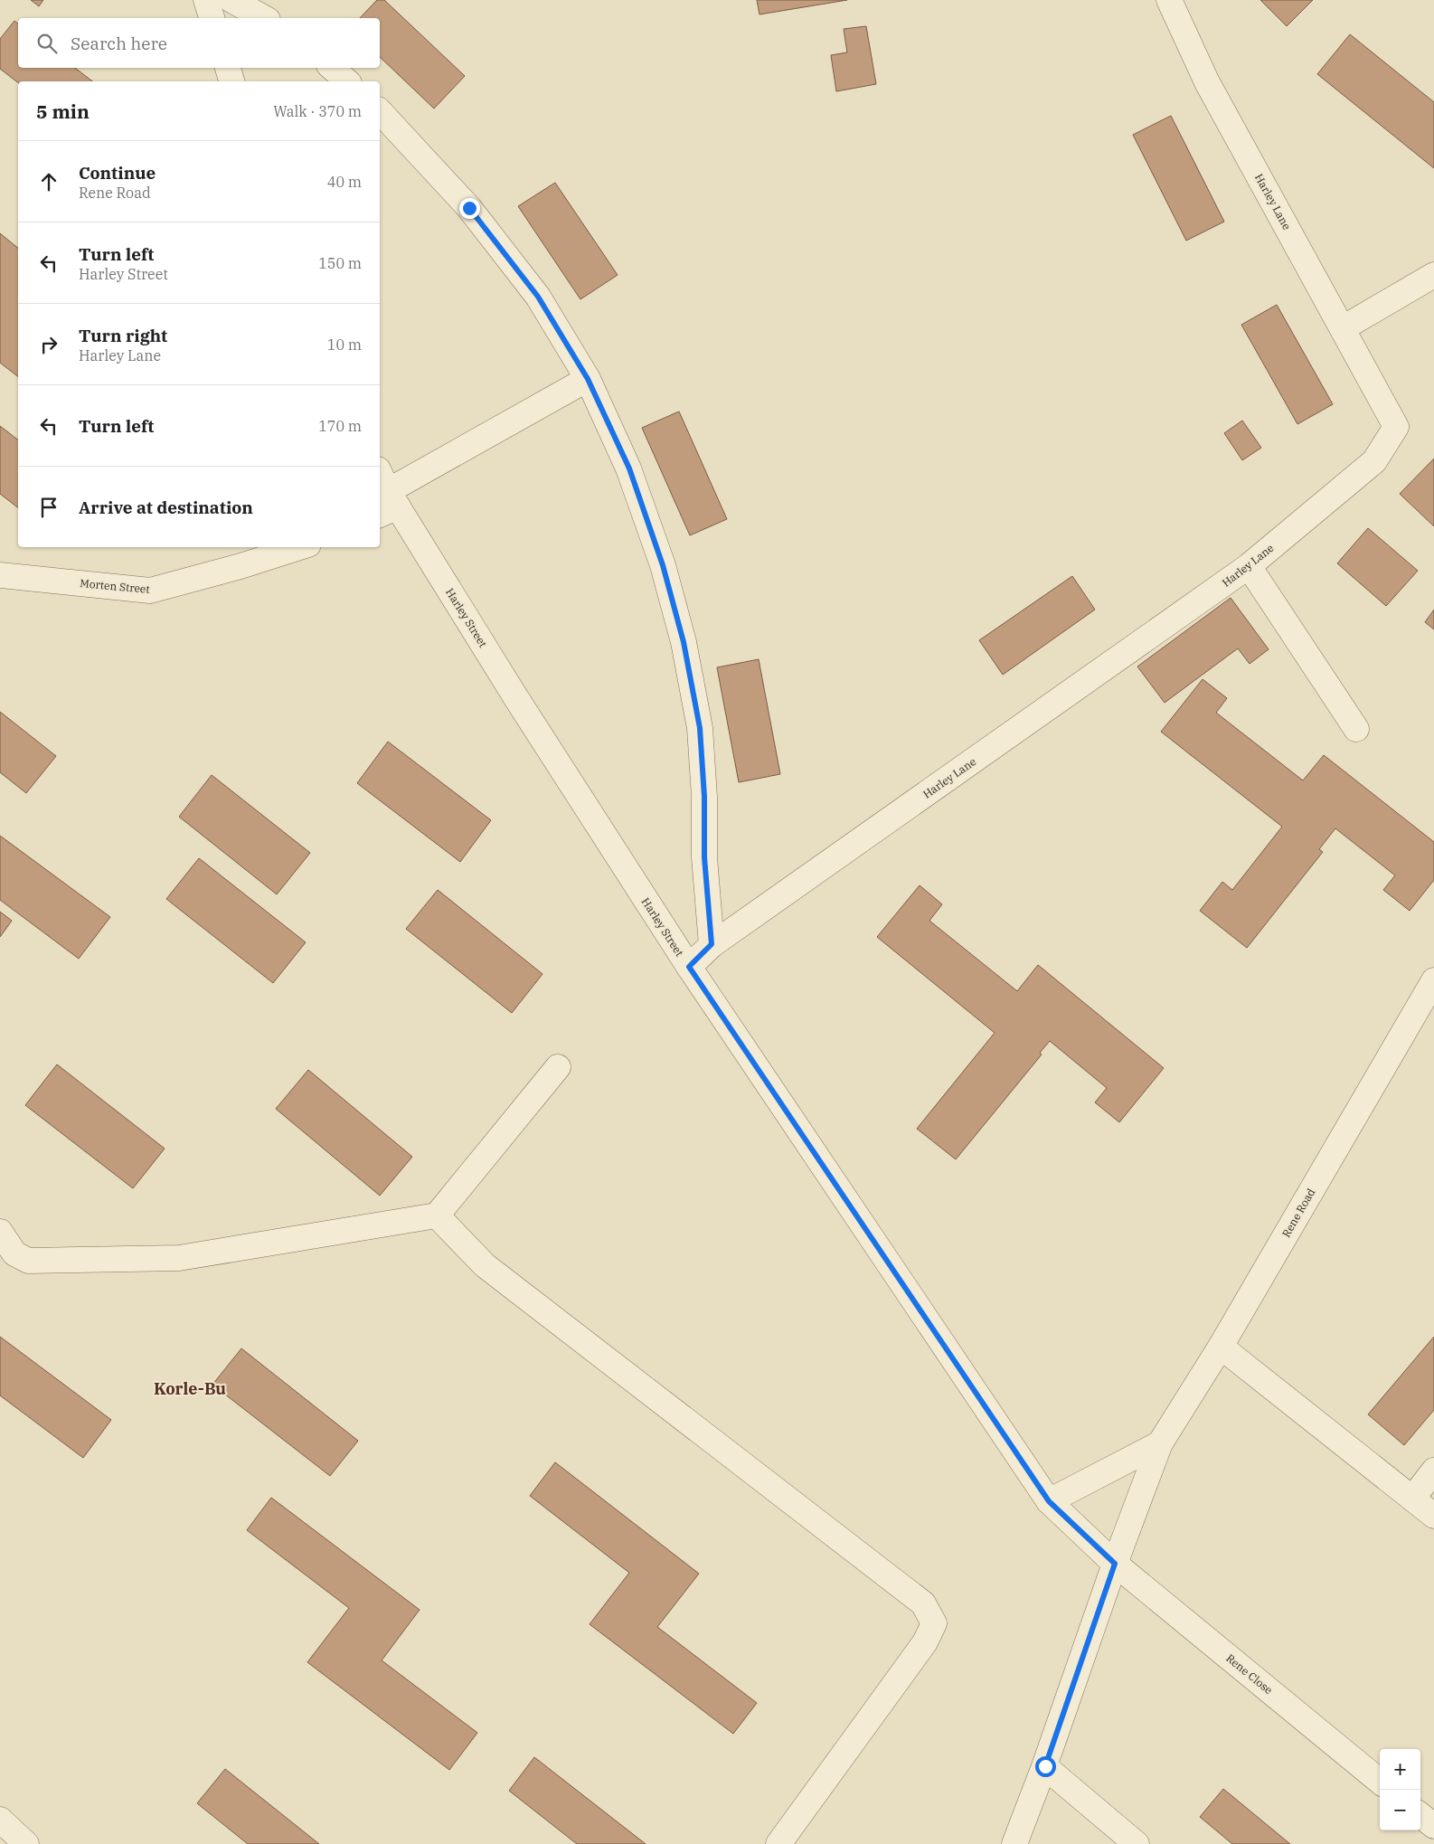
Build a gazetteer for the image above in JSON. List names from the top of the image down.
{
  "streets": {
    "street": [
      "Harley Lane",
      "Morten Street",
      "Harley Street",
      "Rene Road",
      "Rene Close"
    ]
  },
  "crossings": [
    ["Harley Lane", "Harley Street"],
    ["Harley Street", "Rene Road"],
    ["Harley Street", "Rene Close"],
    ["Rene Road", "Rene Close"]
  ],
  "districts": ["Korle-Bu"],
  "page": {
    "search": "Search here",
    "heading": ["5 min", "Walk · 370 m"],
    "list": [
      ["Continue", "Rene Road", "40 m"],
      ["Turn left", "Harley Street", "150 m"],
      ["Turn right", "Harley Lane", "10 m"],
      ["Turn left", "170 m"],
      "Arrive at destination"
    ],
    "map_buttons": ["+", "−"]
  }
}
